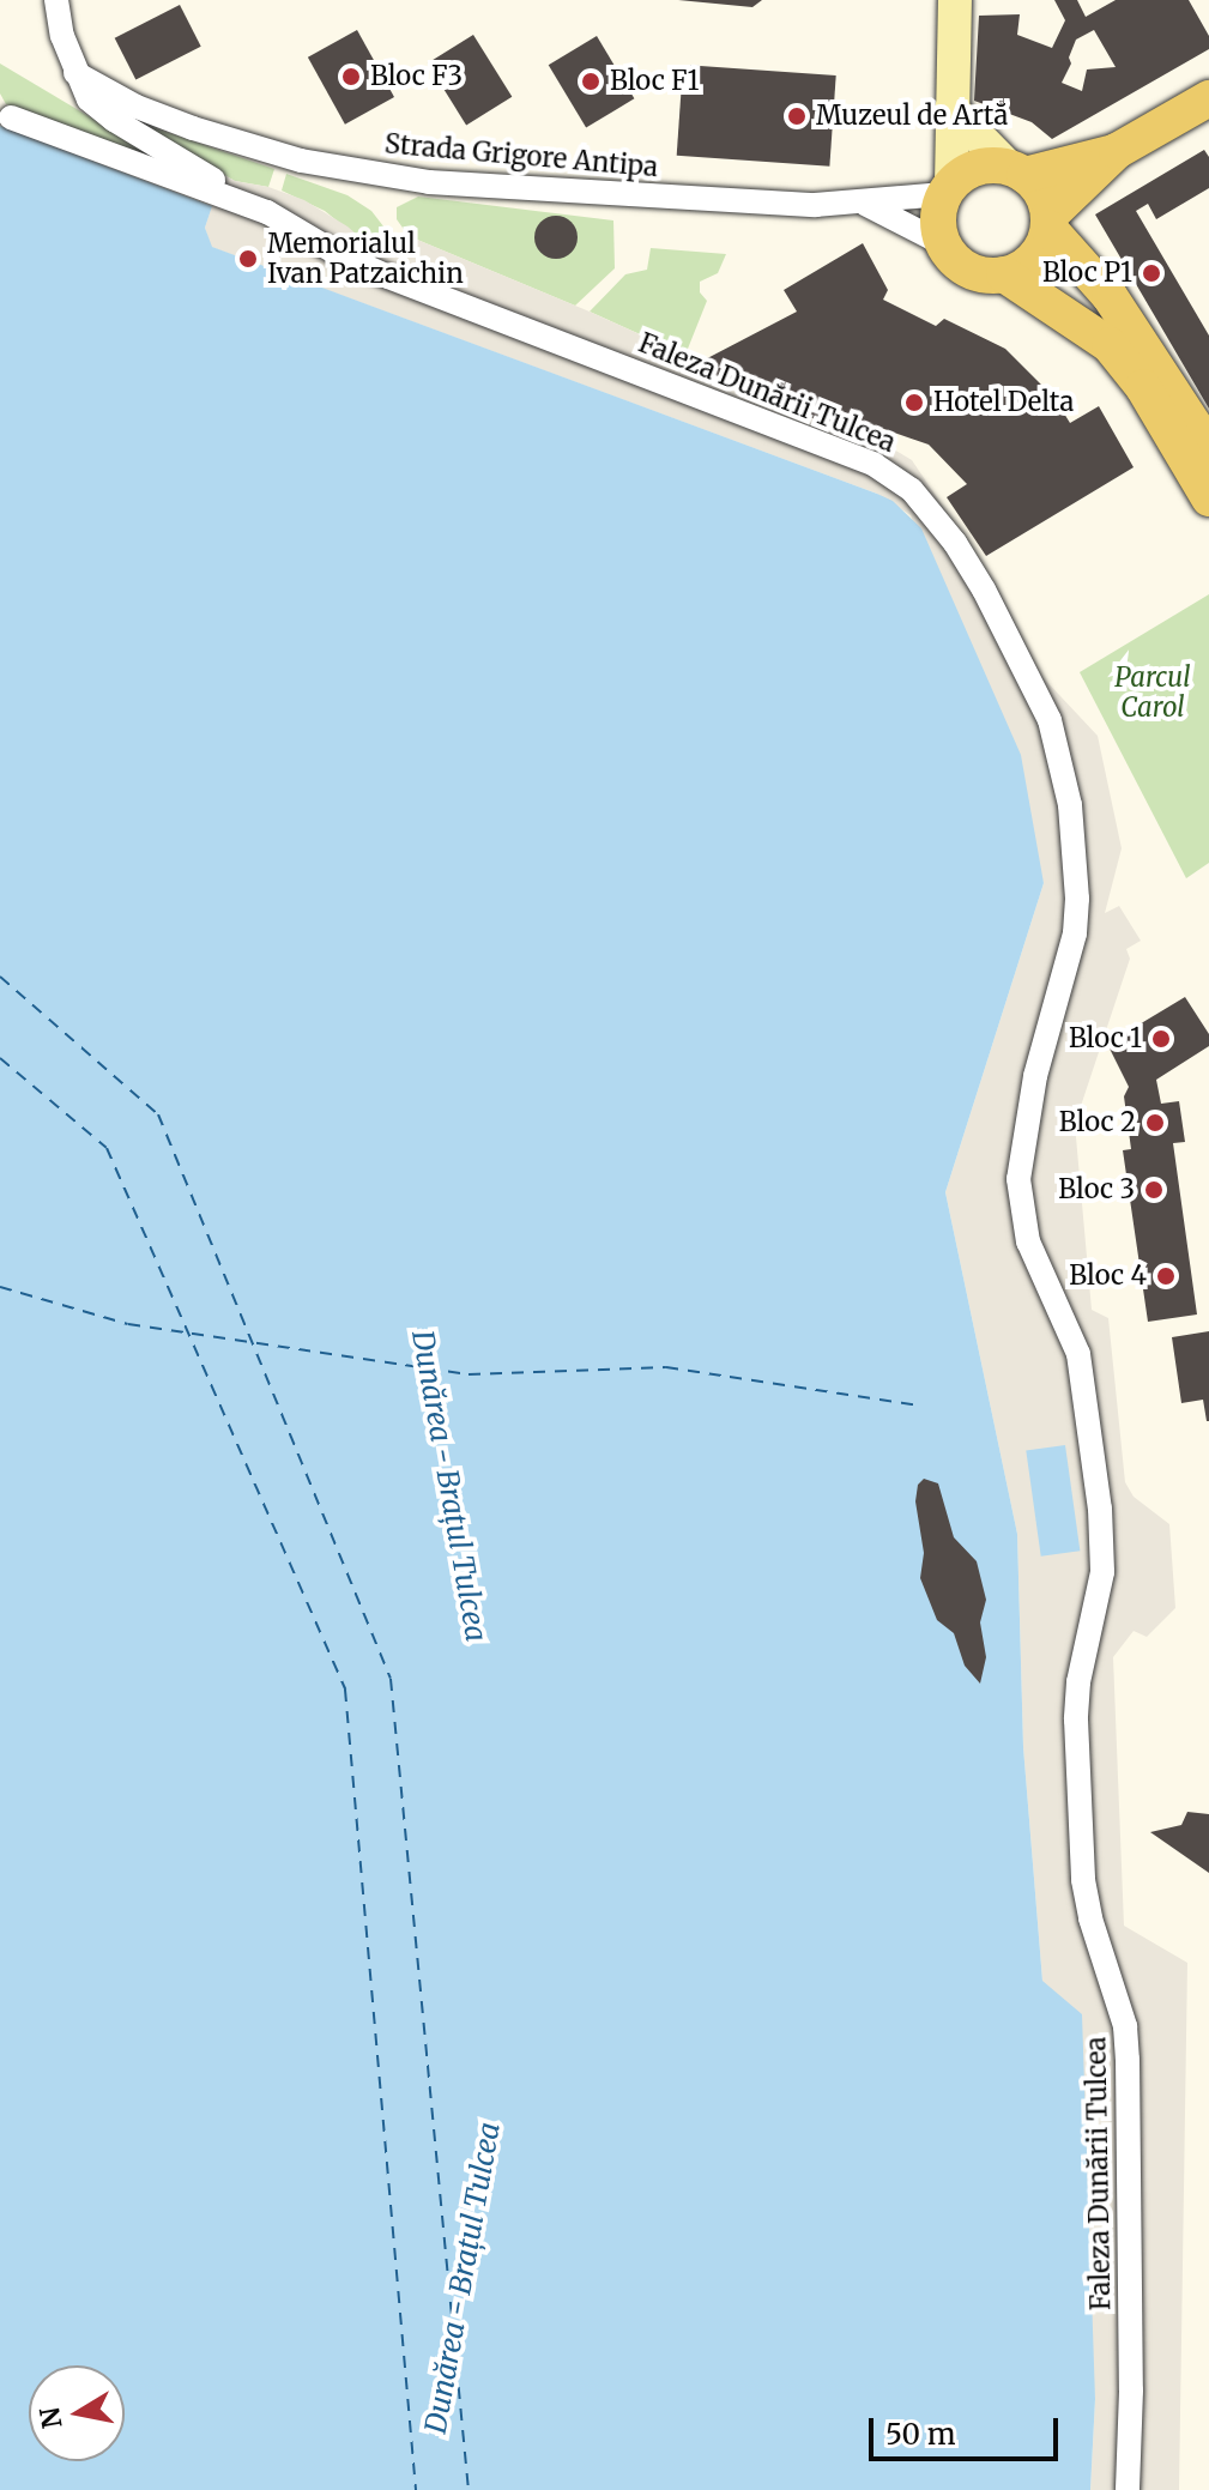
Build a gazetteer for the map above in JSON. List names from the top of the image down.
{
  "streets": {
    "street": ["Strada Grigore Antipa", "Faleza Dunării Tulcea"]
  },
  "water": ["Dunărea - Brațul Tulcea"],
  "parks": ["Parcul Carol"],
  "places": [
    "Bloc F3",
    "Bloc F1",
    "Muzeul de Artă",
    "Memorialul Ivan Patzaichin",
    "Bloc P1",
    "Hotel Delta",
    "Bloc 1",
    "Bloc 2",
    "Bloc 3",
    "Bloc 4"
  ],
  "scale_bar": "50 m",
  "north": "left"
}
